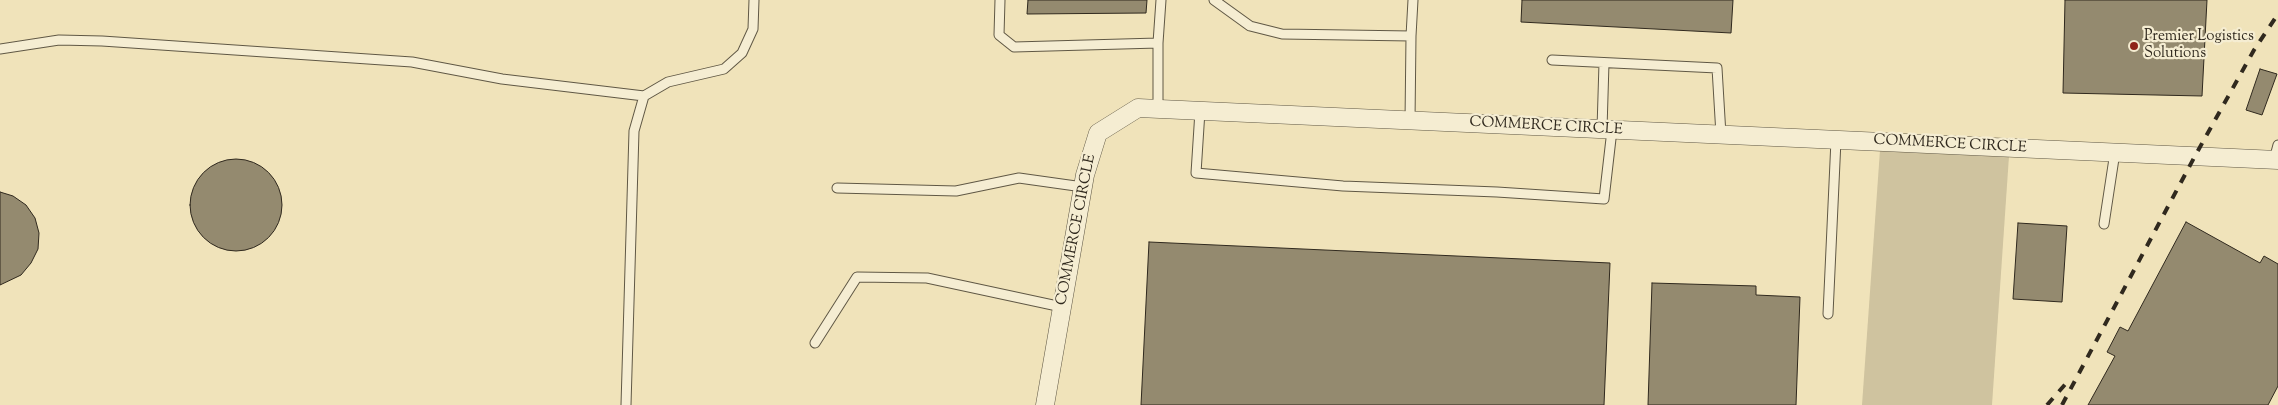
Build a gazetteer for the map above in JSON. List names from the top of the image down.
{
  "streets": {
    "street": ["COMMERCE CIRCLE"]
  },
  "places": ["Premier Logistics Solutions"]
}
